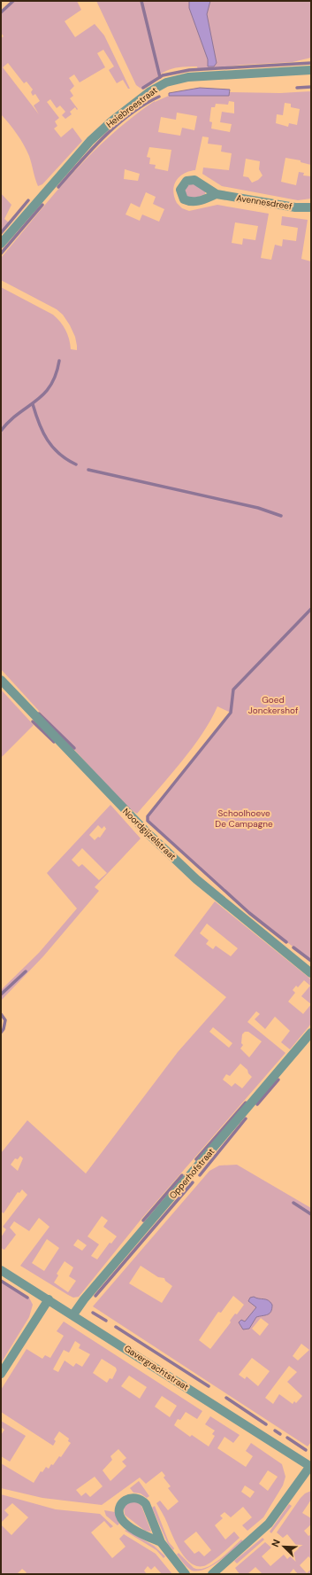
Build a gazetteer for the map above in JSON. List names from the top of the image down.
{
  "streets": {
    "street": [
      "Heiebreestraat",
      "Avennesdreef",
      "Noordgijzelstraat",
      "Opperhofstraat",
      "Gavergrachtstraat"
    ]
  },
  "crossings": [
    ["Opperhofstraat", "Gavergrachtstraat"]
  ],
  "parks": ["Goed Jonckershof", "Schoolhoeve De Campagne"],
  "north": "top left"
}
